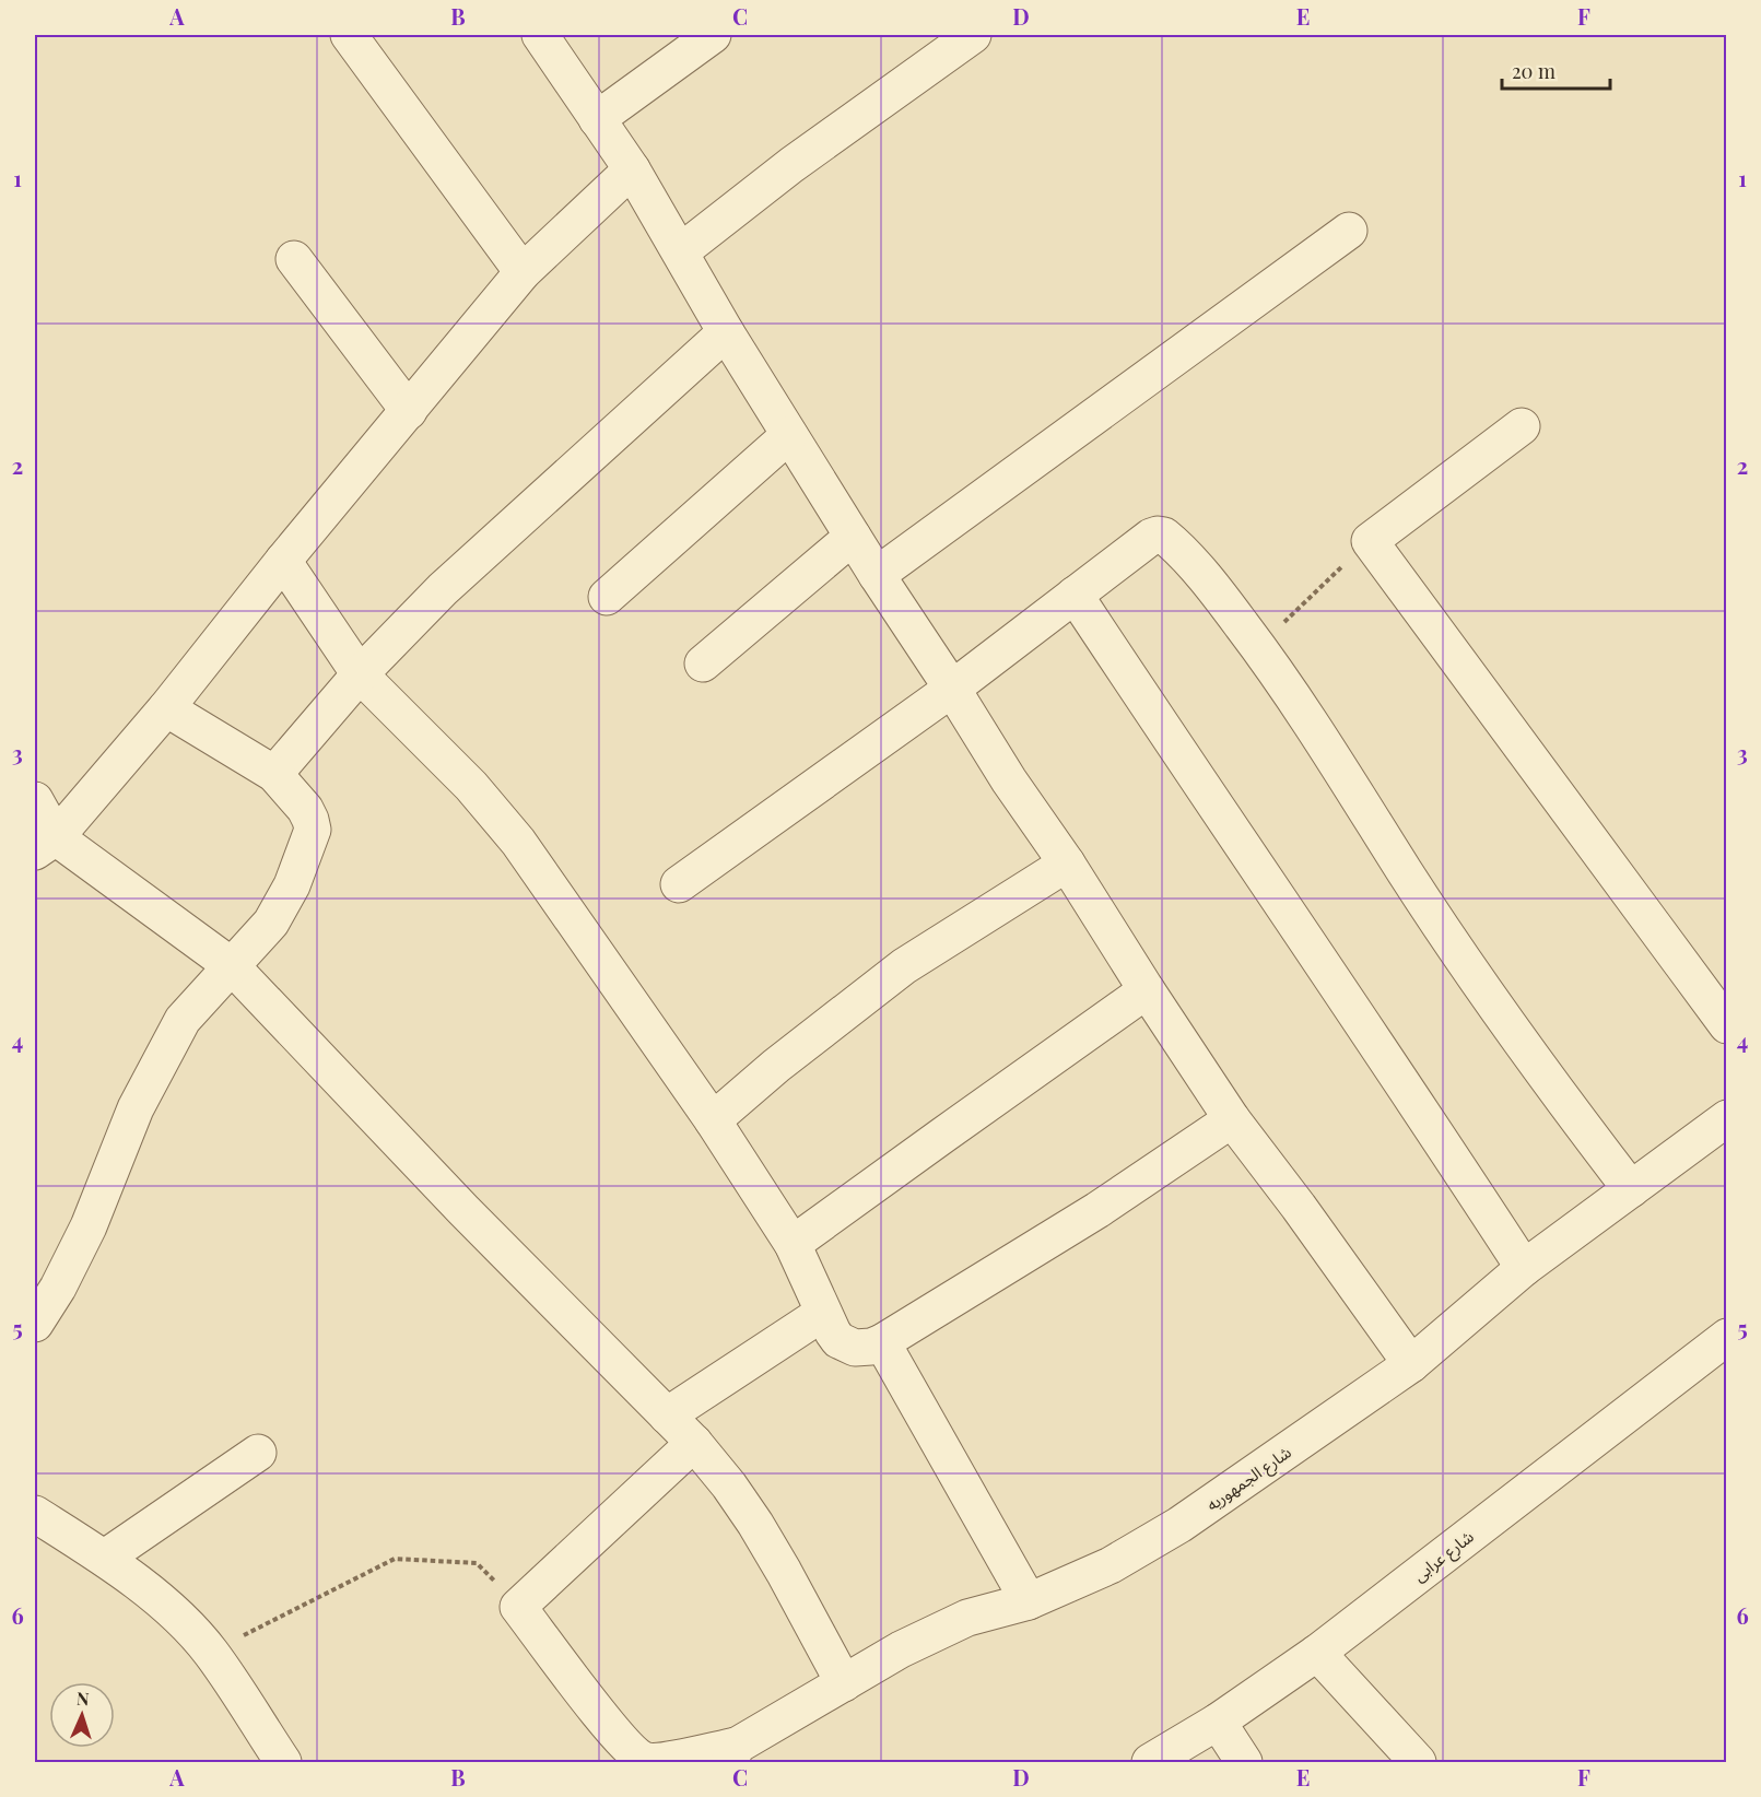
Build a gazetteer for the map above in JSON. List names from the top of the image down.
{
  "streets": {
    "street": ["شارع الجمهوريه", "شارع عرابى"]
  },
  "scale_bar": "20 m",
  "north": "top",
  "grid": {
    "columns": [
      "A",
      "B",
      "C",
      "D",
      "E",
      "F"
    ],
    "rows": [
      "1",
      "2",
      "3",
      "4",
      "5",
      "6"
    ]
  }
}
